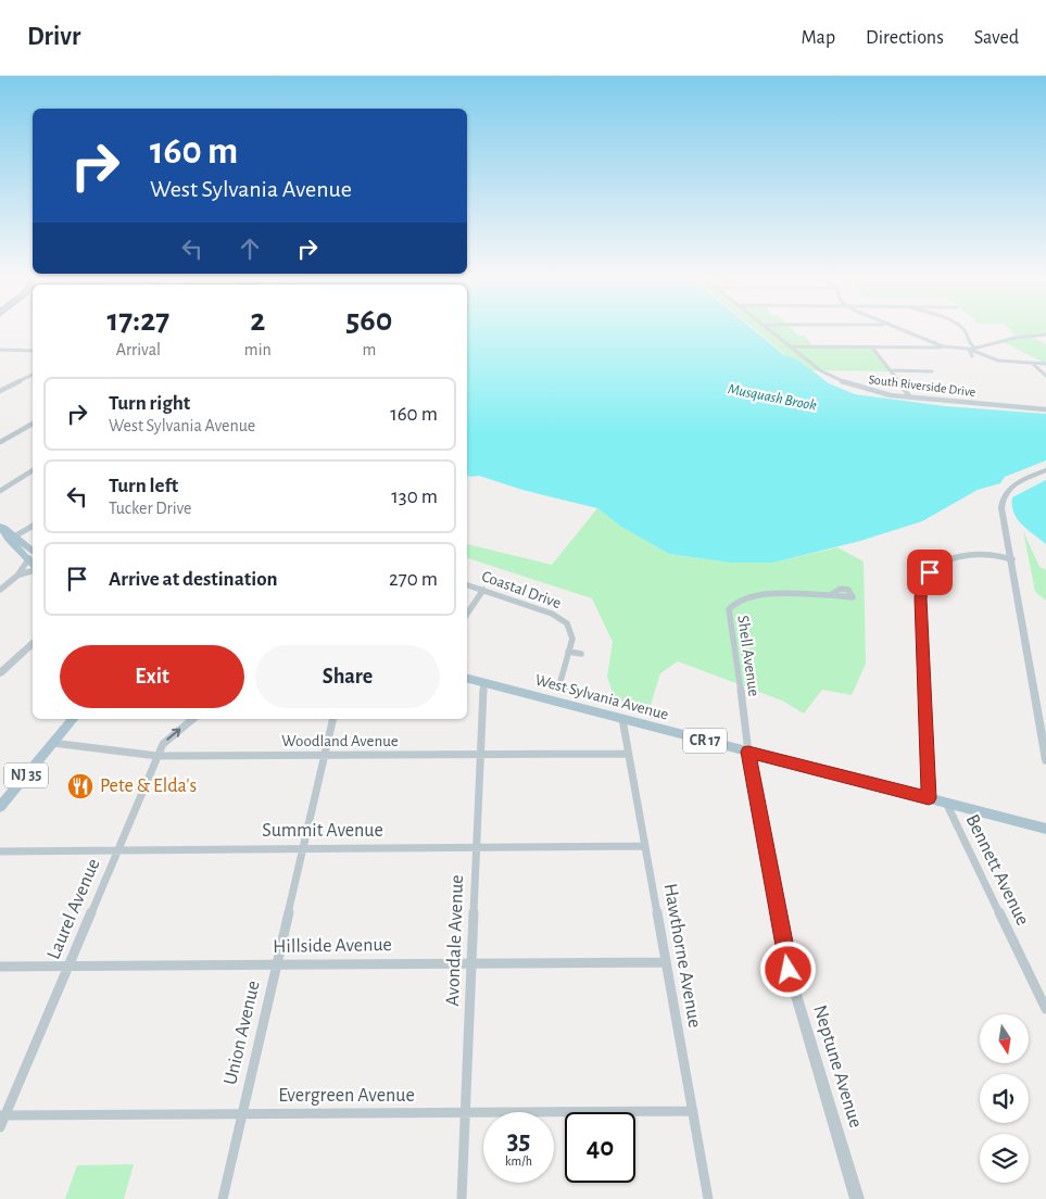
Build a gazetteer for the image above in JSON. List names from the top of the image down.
{
  "streets": {
    "main road": ["West Sylvania Avenue", "CR 17", "NJ 35"],
    "street": [
      "South Riverside Drive",
      "Coastal Drive",
      "Shell Avenue",
      "Woodland Avenue",
      "Summit Avenue",
      "Bennett Avenue",
      "Laurel Avenue",
      "Avondale Avenue",
      "Hillside Avenue",
      "Hawthorne Avenue",
      "Union Avenue",
      "Neptune Avenue",
      "Evergreen Avenue"
    ]
  },
  "crossings": [
    ["Shell Avenue", "West Sylvania Avenue"],
    ["Shell Avenue", "Neptune Avenue"],
    ["West Sylvania Avenue", "Bennett Avenue"],
    ["West Sylvania Avenue", "Avondale Avenue"],
    ["West Sylvania Avenue", "Hawthorne Avenue"],
    ["West Sylvania Avenue", "Neptune Avenue"],
    ["Woodland Avenue", "NJ 35"],
    ["Woodland Avenue", "Laurel Avenue"],
    ["Woodland Avenue", "Avondale Avenue"],
    ["Woodland Avenue", "Hawthorne Avenue"],
    ["Woodland Avenue", "Union Avenue"],
    ["Summit Avenue", "Laurel Avenue"],
    ["Summit Avenue", "Avondale Avenue"],
    ["Summit Avenue", "Hawthorne Avenue"],
    ["Summit Avenue", "Union Avenue"],
    ["Laurel Avenue", "Hillside Avenue"],
    ["Laurel Avenue", "Evergreen Avenue"],
    ["Avondale Avenue", "Hillside Avenue"],
    ["Avondale Avenue", "Evergreen Avenue"],
    ["Hillside Avenue", "Hawthorne Avenue"],
    ["Hillside Avenue", "Union Avenue"],
    ["Hawthorne Avenue", "Evergreen Avenue"],
    ["Union Avenue", "Evergreen Avenue"]
  ],
  "water": ["Musquash Brook"],
  "places": {
    "restaurant": ["Pete & Elda's"]
  },
  "north": "bottom",
  "page": {
    "header": "Drivr",
    "nav": ["Map", "Directions", "Saved"],
    "turn": ["160 m", "West Sylvania Avenue"],
    "eta": [
      "17:27",
      "Arrival",
      "2",
      "min",
      "560",
      "m"
    ],
    "list": [
      {
        "name": "Turn right",
        "note": "West Sylvania Avenue",
        "value": "160 m"
      },
      {
        "name": "Turn left",
        "note": "Tucker Drive",
        "value": "130 m"
      },
      {
        "name": "Arrive at destination",
        "value": "270 m"
      }
    ],
    "buttons": ["Exit", "Share"],
    "speed": "35 km/h",
    "limit": "40"
  }
}
